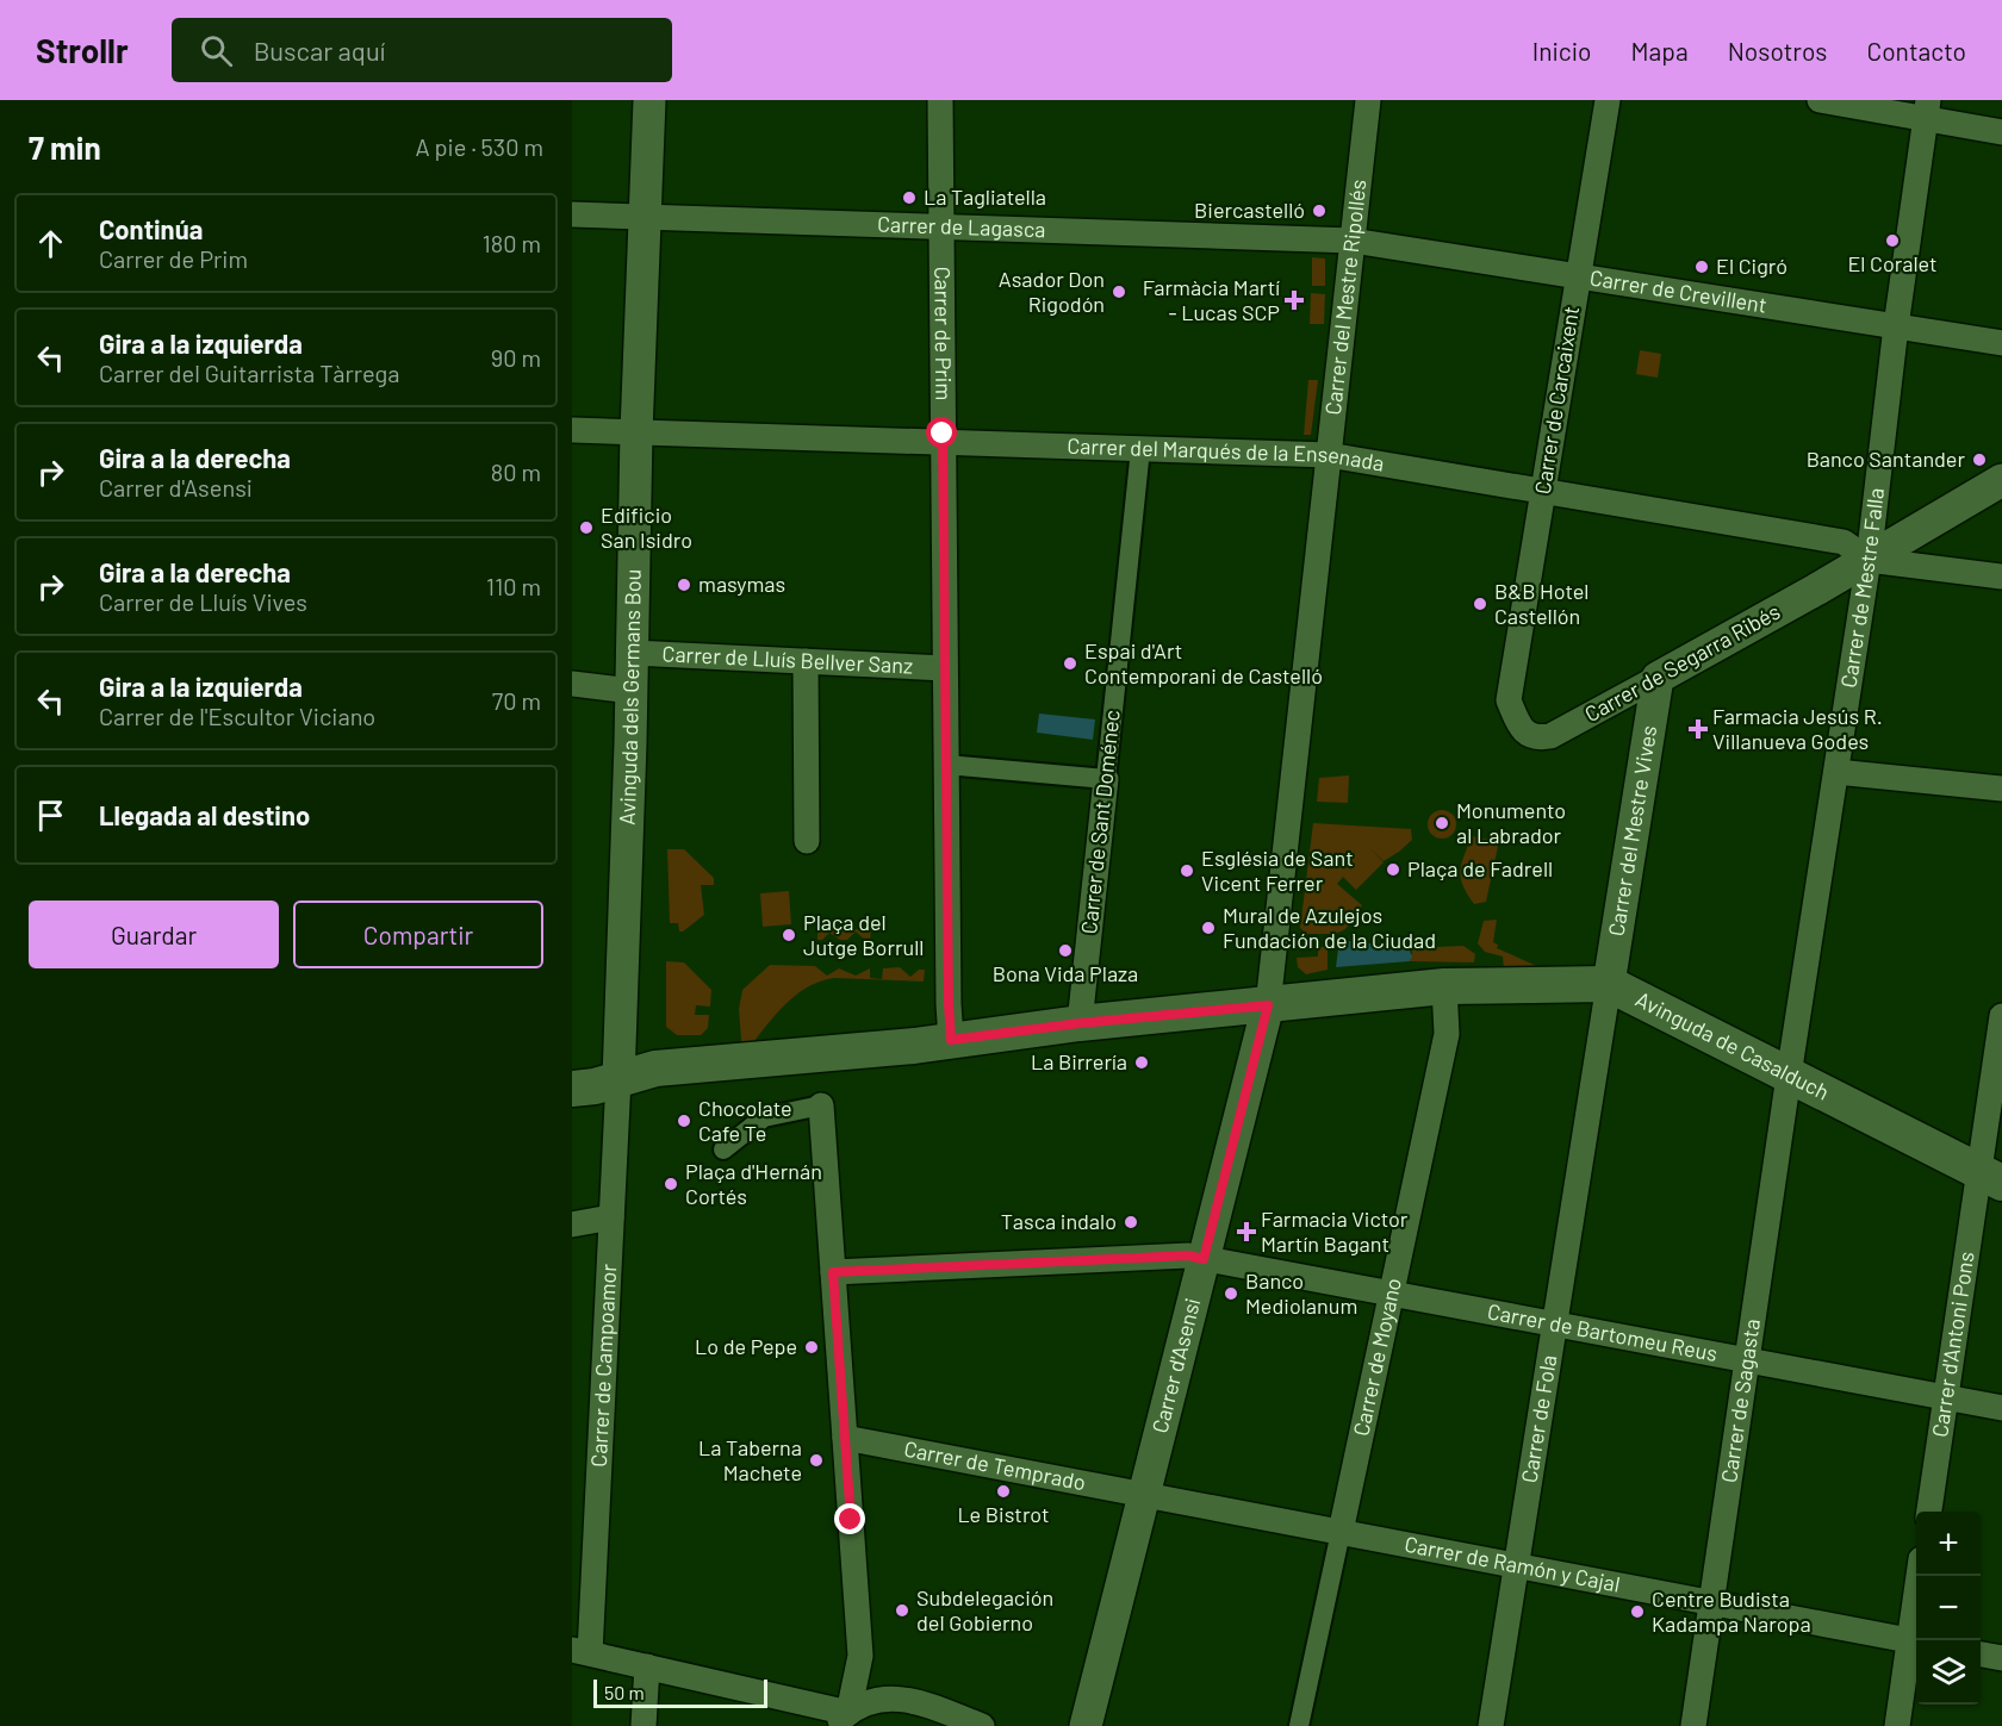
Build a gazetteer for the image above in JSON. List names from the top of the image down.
{
  "streets": {
    "main road": ["Avinguda de Casalduch"],
    "street": [
      "Carrer de Lagasca",
      "Carrer de Crevillent",
      "Carrer del Mestre Ripollés",
      "Carrer de Prim",
      "Carrer de Carcaixent",
      "Carrer del Marqués de la Ensenada",
      "Carrer de Mestre Falla",
      "Carrer de Lluís Bellver Sanz",
      "Carrer de Segarra Ribés",
      "Avinguda dels Germans Bou",
      "Carrer de Sant Doménec",
      "Carrer del Mestre Vives",
      "Carrer de Bartomeu Reus",
      "Carrer d'Antoni Pons",
      "Carrer de Moyano",
      "Carrer d'Asensi",
      "Carrer de Campoamor",
      "Carrer de Sagasta",
      "Carrer de Fola",
      "Carrer de Temprado",
      "Carrer de Ramón y Cajal"
    ]
  },
  "crossings": [
    ["Carrer de Lagasca", "Carrer de Crevillent"],
    ["Carrer de Lagasca", "Carrer del Mestre Ripollés"],
    ["Carrer de Lagasca", "Carrer de Prim"],
    ["Carrer de Lagasca", "Avinguda dels Germans Bou"],
    ["Carrer de Crevillent", "Carrer del Mestre Ripollés"],
    ["Carrer de Crevillent", "Carrer de Carcaixent"],
    ["Carrer de Crevillent", "Carrer de Mestre Falla"],
    ["Carrer del Mestre Ripollés", "Carrer del Marqués de la Ensenada"],
    ["Carrer del Mestre Ripollés", "Carrer d'Asensi"],
    ["Carrer de Prim", "Carrer del Marqués de la Ensenada"],
    ["Carrer de Prim", "Carrer de Lluís Bellver Sanz"],
    ["Carrer de Carcaixent", "Carrer del Marqués de la Ensenada"],
    ["Carrer de Carcaixent", "Carrer de Segarra Ribés"],
    ["Carrer del Marqués de la Ensenada", "Carrer de Mestre Falla"],
    ["Carrer del Marqués de la Ensenada", "Carrer de Segarra Ribés"],
    ["Carrer del Marqués de la Ensenada", "Avinguda dels Germans Bou"],
    ["Carrer del Marqués de la Ensenada", "Carrer de Sant Doménec"],
    ["Carrer de Mestre Falla", "Carrer de Segarra Ribés"],
    ["Carrer de Mestre Falla", "Avinguda de Casalduch"],
    ["Carrer de Mestre Falla", "Carrer de Sagasta"],
    ["Carrer de Lluís Bellver Sanz", "Avinguda dels Germans Bou"],
    ["Carrer de Segarra Ribés", "Carrer del Mestre Vives"],
    ["Avinguda dels Germans Bou", "Carrer de Campoamor"],
    ["Carrer del Mestre Vives", "Avinguda de Casalduch"],
    ["Carrer del Mestre Vives", "Carrer de Fola"],
    ["Avinguda de Casalduch", "Carrer d'Antoni Pons"],
    ["Avinguda de Casalduch", "Carrer de Moyano"],
    ["Avinguda de Casalduch", "Carrer de Sagasta"],
    ["Avinguda de Casalduch", "Carrer de Fola"],
    ["Carrer de Bartomeu Reus", "Carrer d'Antoni Pons"],
    ["Carrer de Bartomeu Reus", "Carrer de Moyano"],
    ["Carrer de Bartomeu Reus", "Carrer d'Asensi"],
    ["Carrer de Bartomeu Reus", "Carrer de Sagasta"],
    ["Carrer de Bartomeu Reus", "Carrer de Fola"],
    ["Carrer de Moyano", "Carrer de Ramón y Cajal"],
    ["Carrer d'Asensi", "Carrer de Temprado"],
    ["Carrer d'Asensi", "Carrer de Ramón y Cajal"],
    ["Carrer de Sagasta", "Carrer de Ramón y Cajal"],
    ["Carrer de Fola", "Carrer de Ramón y Cajal"],
    ["Carrer de Temprado", "Carrer de Ramón y Cajal"]
  ],
  "places": {
    "other": [
      "La Tagliatella",
      "Biercastelló",
      "El Coralet",
      "El Cigró",
      "Asador Don Rigodón",
      "Banco Santander",
      "Edificio San Isidro",
      "masymas",
      "B&B Hotel Castellón",
      "Espai d'Art Contemporani de Castelló",
      "Monumento al Labrador",
      "Plaça de Fadrell",
      "Església de Sant Vicent Ferrer",
      "Mural de Azulejos Fundación de la Ciudad",
      "Plaça del Jutge Borrull",
      "Bona Vida Plaza",
      "La Birrería",
      "Chocolate Cafe Te",
      "Plaça d'Hernán Cortés",
      "Tasca indalo",
      "Banco Mediolanum",
      "Lo de Pepe",
      "La Taberna Machete",
      "Le Bistrot",
      "Subdelegación del Gobierno",
      "Centre Budista Kadampa Naropa"
    ],
    "health": ["Farmàcia Martí - Lucas SCP", "Farmacia Jesús R. Villanueva Godes", "Farmacia Victor Martín Bagant"]
  },
  "scale_bar": "50 m",
  "page": {
    "header": "Strollr",
    "search": "Buscar aquí",
    "nav": [
      "Inicio",
      "Mapa",
      "Nosotros",
      "Contacto"
    ],
    "heading": ["7 min", "A pie · 530 m"],
    "list": [
      ["Continúa", "Carrer de Prim", "180 m"],
      ["Gira a la izquierda", "Carrer del Guitarrista Tàrrega", "90 m"],
      ["Gira a la derecha", "Carrer d'Asensi", "80 m"],
      ["Gira a la derecha", "Carrer de Lluís Vives", "110 m"],
      ["Gira a la izquierda", "Carrer de l'Escultor Viciano", "70 m"],
      "Llegada al destino"
    ],
    "buttons": ["Guardar", "Compartir"],
    "map_buttons": ["+", "−"],
    "scale": "50 m"
  }
}
